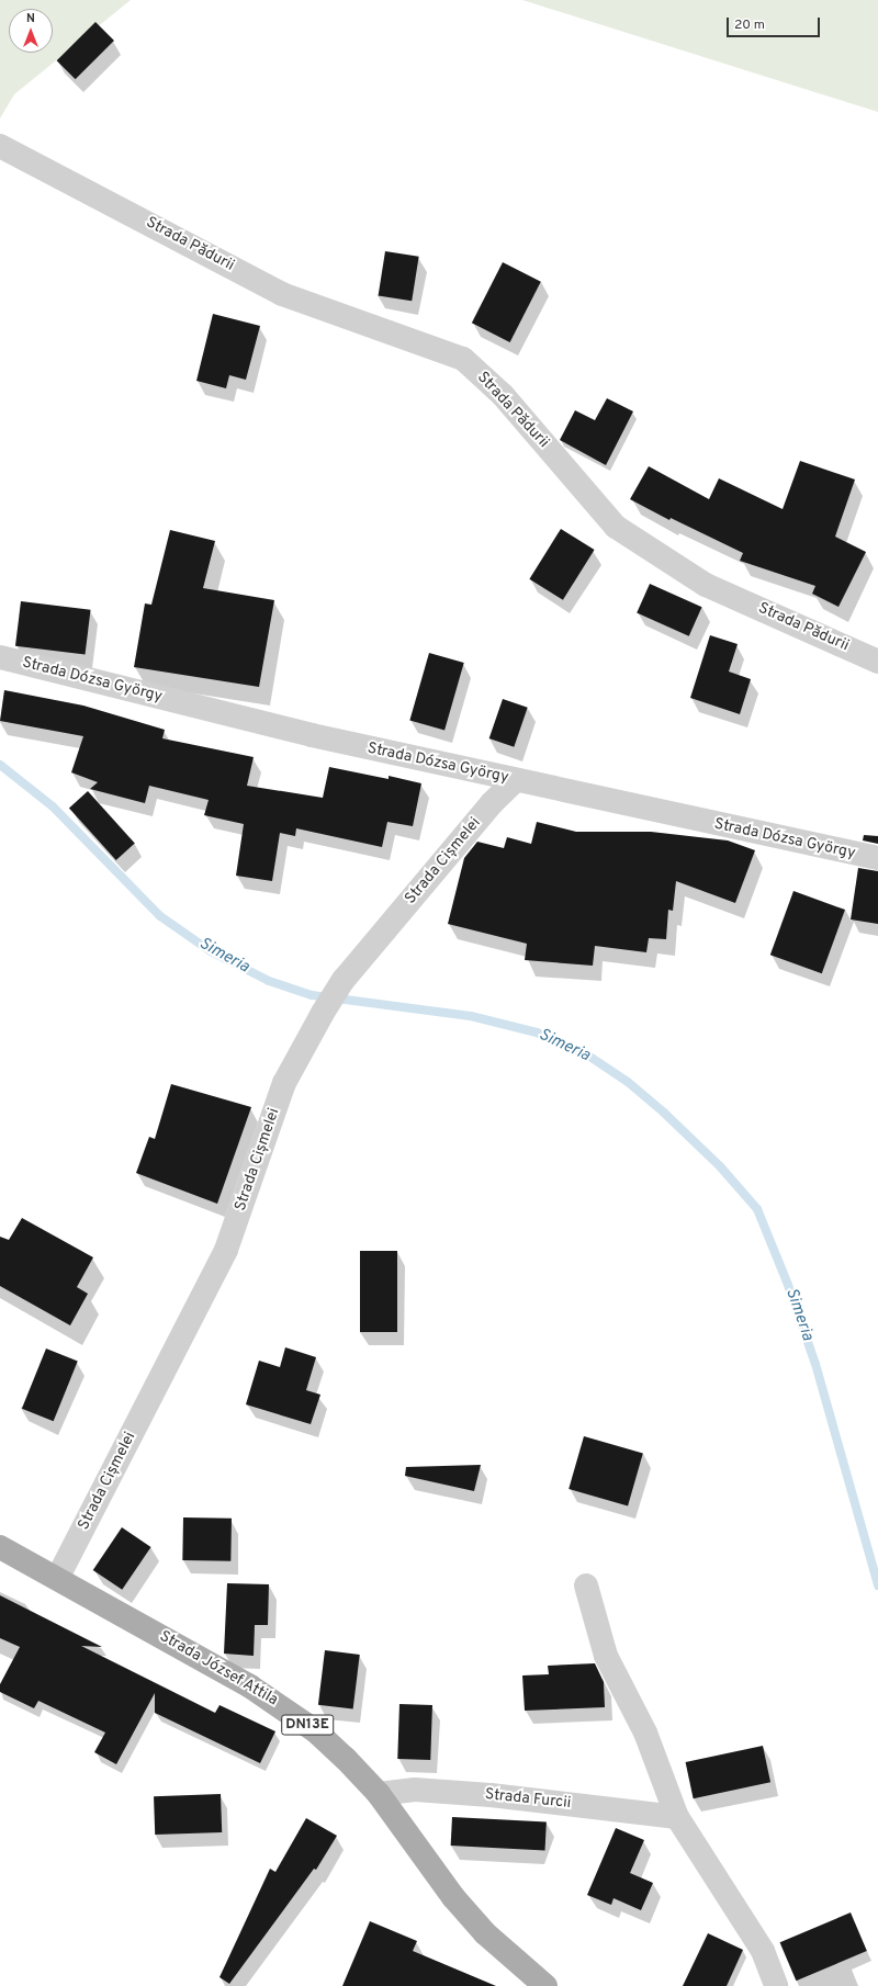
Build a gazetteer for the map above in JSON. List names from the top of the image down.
{
  "streets": {
    "main road": ["Strada József Attila", "DN13E"],
    "street": [
      "Strada Pădurii",
      "Strada Dózsa György",
      "Strada Cișmelei",
      "Strada Furcii"
    ]
  },
  "crossings": [
    ["Strada Dózsa György", "Strada Cișmelei"],
    ["Strada Cișmelei", "Strada József Attila"],
    ["Strada József Attila", "Strada Furcii"]
  ],
  "water": ["Simeria"],
  "scale_bar": "20 m",
  "north": "top"
}
